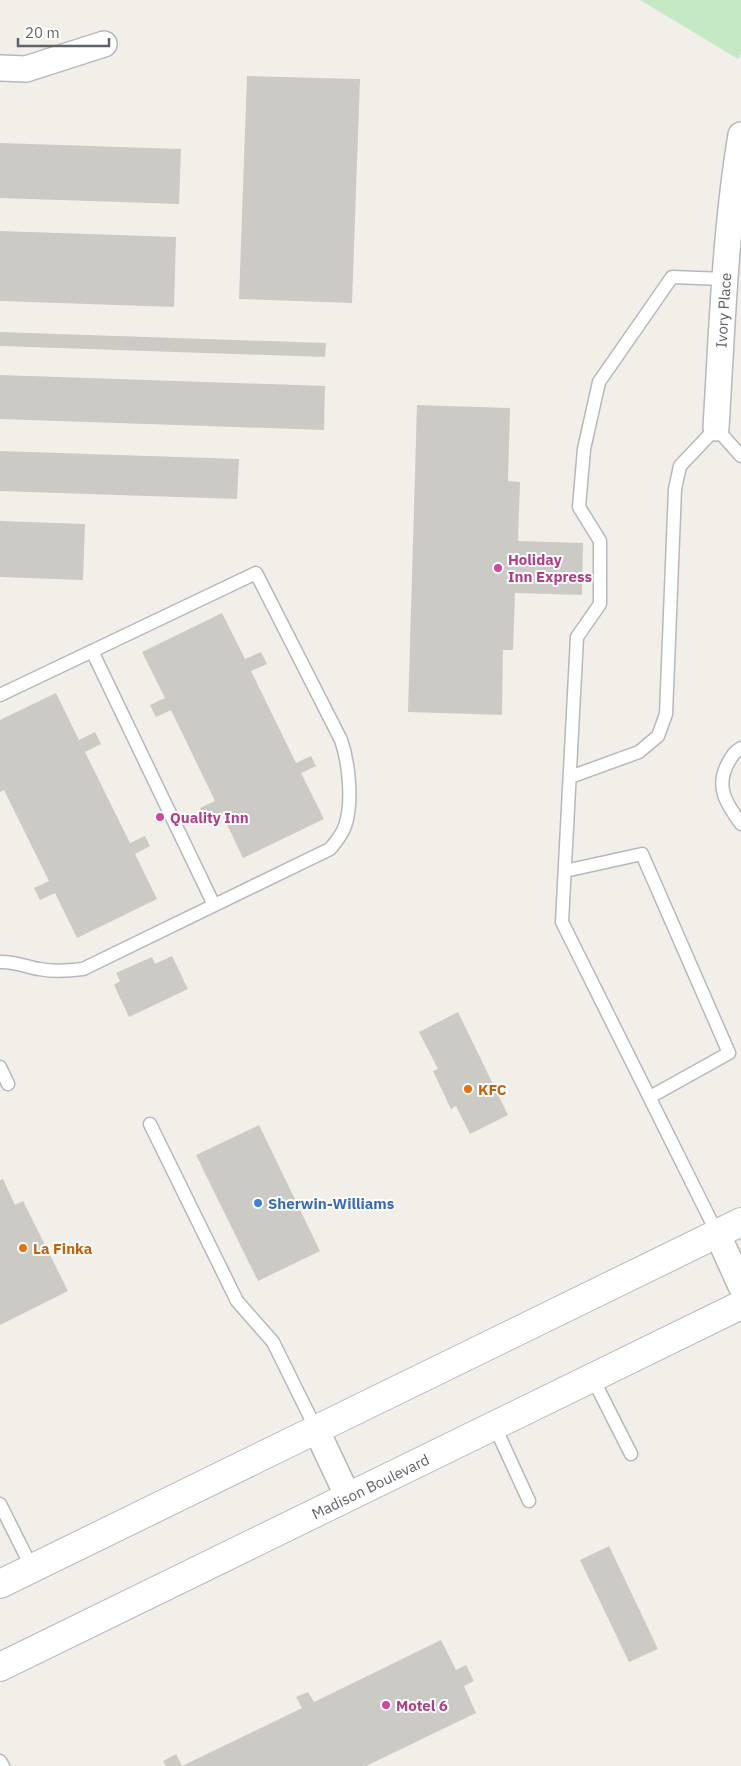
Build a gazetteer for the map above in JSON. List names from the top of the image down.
{
  "streets": {
    "main road": ["Madison Boulevard"],
    "street": ["Ivory Place"]
  },
  "places": [
    "Holiday Inn Express",
    "Quality Inn",
    "KFC",
    "Sherwin-Williams",
    "La Finka",
    "Motel 6"
  ],
  "scale_bar": "20 m"
}
